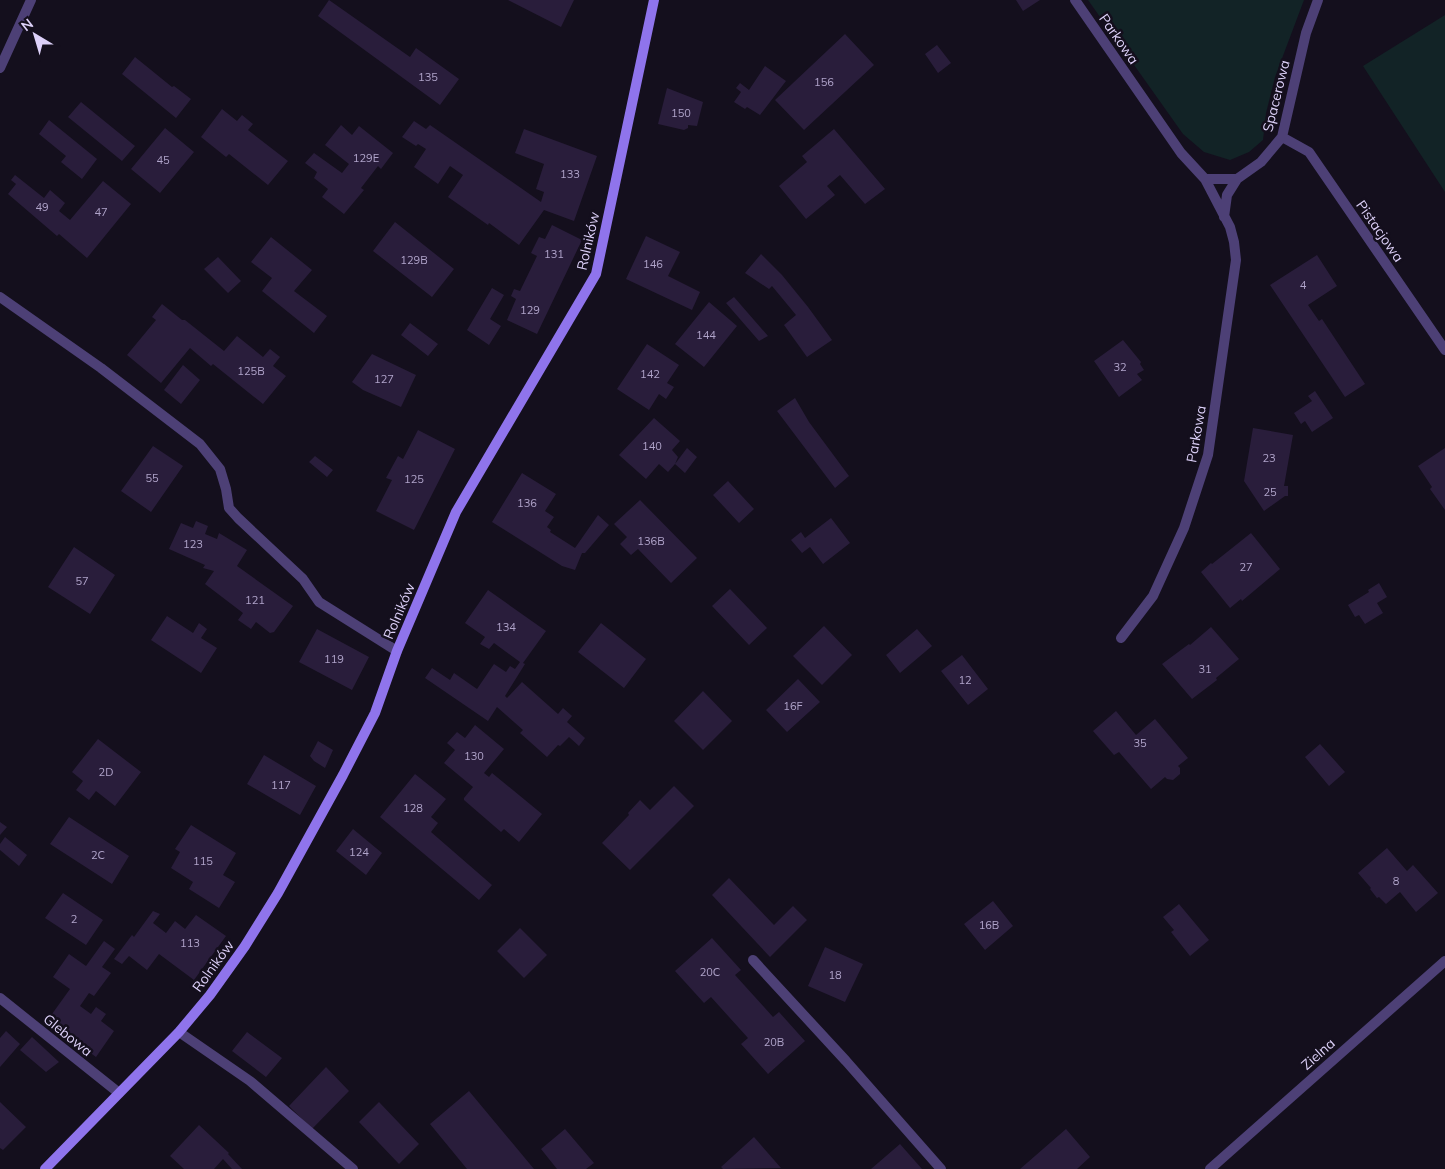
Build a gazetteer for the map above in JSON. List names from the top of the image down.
{
  "streets": {
    "street": [
      "Parkowa",
      "Spacerowa",
      "Pistacjowa",
      "Rolników",
      "Glebowa",
      "Zielna"
    ]
  },
  "crossings": [
    ["Spacerowa", "Pistacjowa"],
    ["Rolników", "Glebowa"]
  ],
  "house_numbers": [
    "135",
    "156",
    "150",
    "129E",
    "45",
    "133",
    "49",
    "47",
    "131",
    "129B",
    "146",
    "4",
    "129",
    "144",
    "32",
    "125B",
    "142",
    "127",
    "140",
    "23",
    "55",
    "125",
    "25",
    "136",
    "136B",
    "123",
    "27",
    "57",
    "121",
    "134",
    "119",
    "31",
    "12",
    "16F",
    "35",
    "130",
    "2D",
    "117",
    "128",
    "124",
    "2C",
    "115",
    "8",
    "2",
    "16B",
    "113",
    "20C",
    "18",
    "20B"
  ],
  "north": "top left"
}
